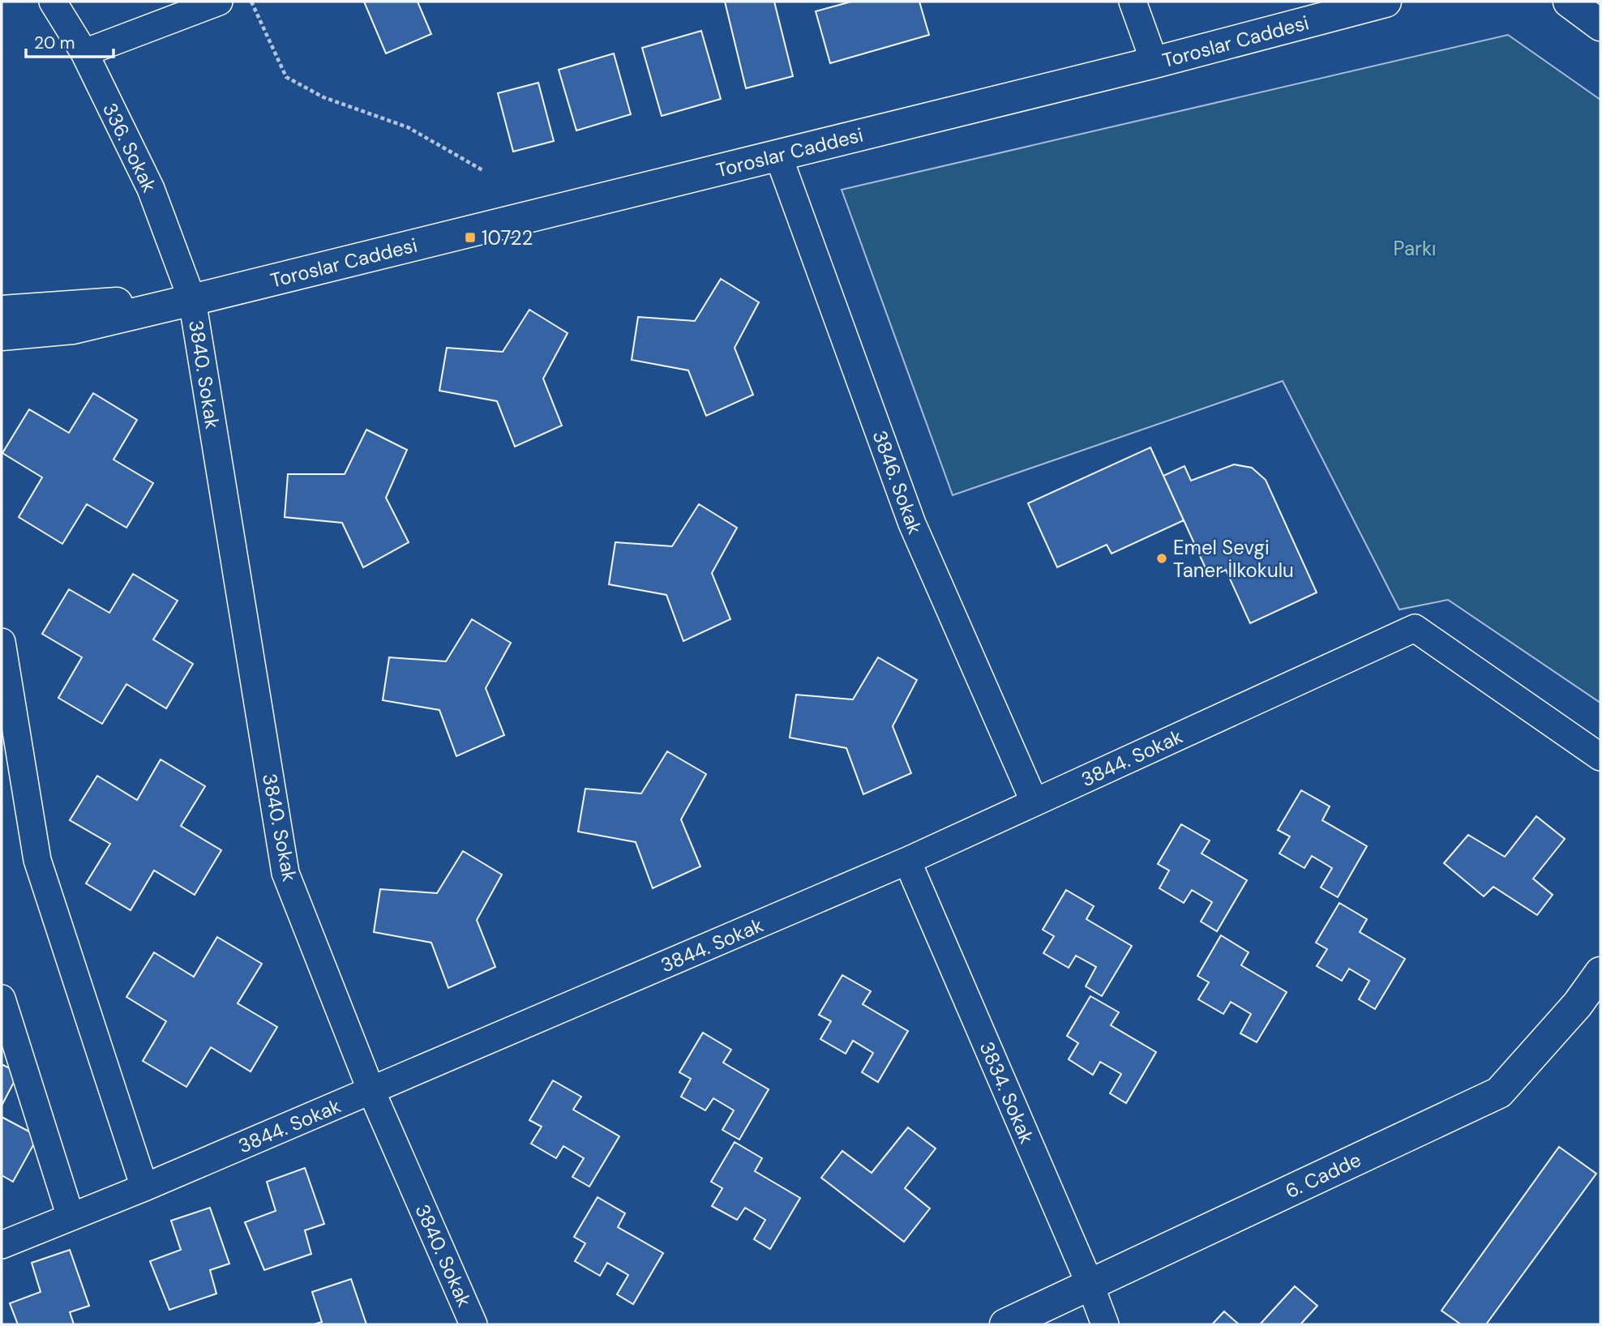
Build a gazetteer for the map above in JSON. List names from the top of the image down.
{
  "streets": {
    "main road": ["Toroslar Caddesi", "6. Cadde"],
    "street": [
      "336. Sokak",
      "3840. Sokak",
      "3846. Sokak",
      "3844. Sokak",
      "3834. Sokak"
    ]
  },
  "crossings": [
    ["Toroslar Caddesi", "336. Sokak"],
    ["Toroslar Caddesi", "3840. Sokak"],
    ["Toroslar Caddesi", "3846. Sokak"],
    ["336. Sokak", "3840. Sokak"],
    ["3840. Sokak", "3844. Sokak"],
    ["3846. Sokak", "3844. Sokak"],
    ["3844. Sokak", "3834. Sokak"],
    ["3834. Sokak", "6. Cadde"]
  ],
  "parks": ["Parkı"],
  "places": {
    "transit": ["10722"],
    "other": ["Emel Sevgi Taner İlkokulu"]
  },
  "scale_bar": "20 m"
}
